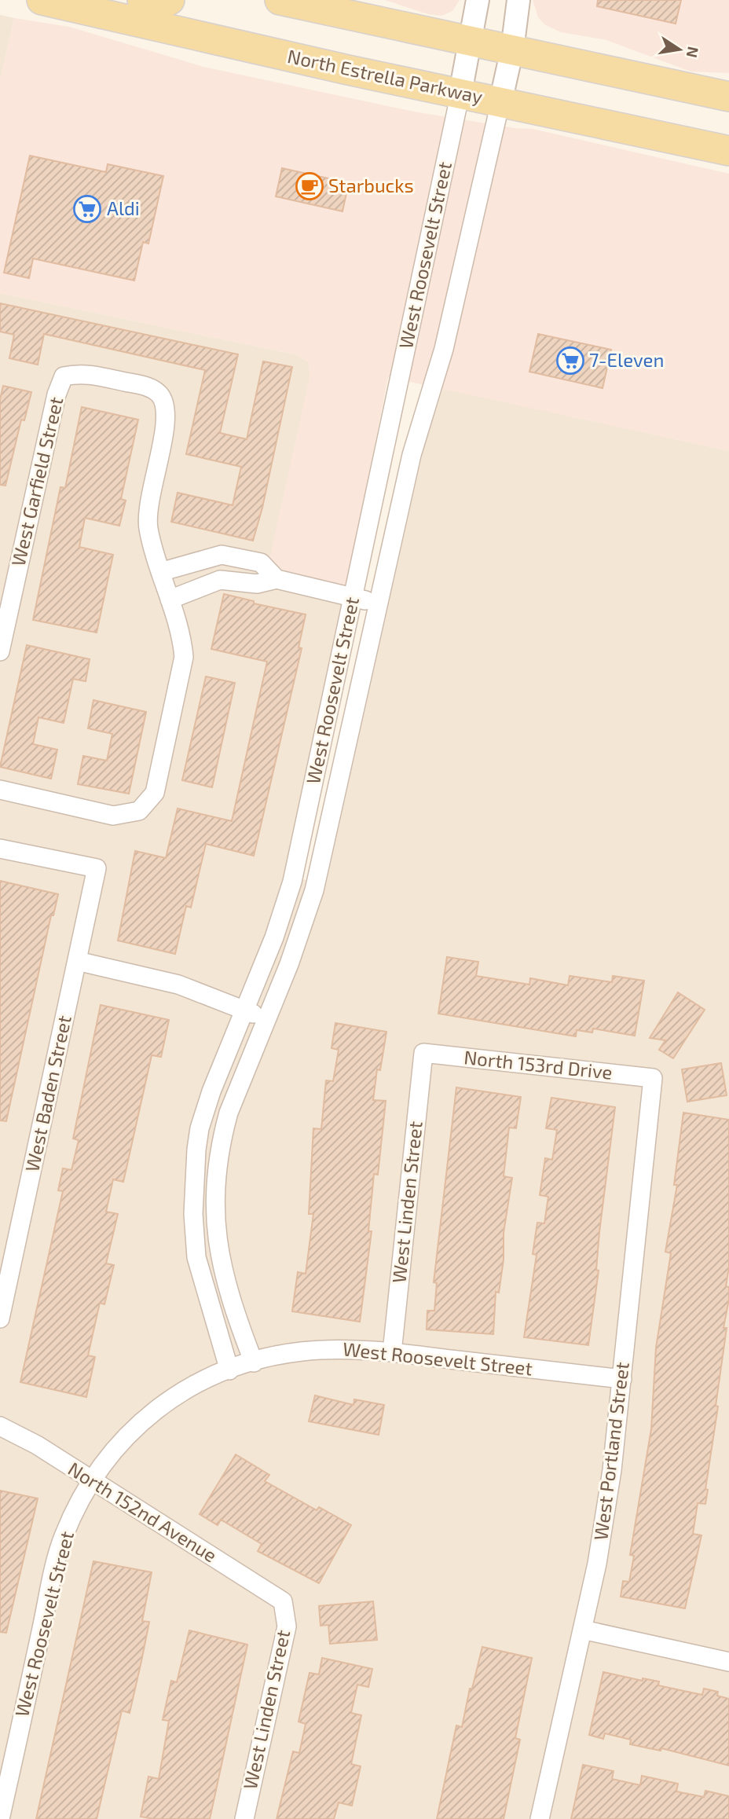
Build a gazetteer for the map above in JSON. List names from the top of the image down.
{
  "streets": {
    "main road": ["North Estrella Parkway"],
    "street": [
      "West Roosevelt Street",
      "West Garfield Street",
      "North 153rd Drive",
      "West Baden Street",
      "West Linden Street",
      "West Portland Street",
      "North 152nd Avenue"
    ]
  },
  "crossings": [
    ["North Estrella Parkway", "West Roosevelt Street"],
    ["West Roosevelt Street", "West Linden Street"],
    ["West Roosevelt Street", "West Portland Street"],
    ["West Roosevelt Street", "North 152nd Avenue"],
    ["North 153rd Drive", "West Linden Street"],
    ["North 153rd Drive", "West Portland Street"],
    ["West Linden Street", "North 152nd Avenue"]
  ],
  "places": {
    "cafe": ["Starbucks"],
    "supermarket": ["Aldi", "7-Eleven"]
  },
  "north": "right"
}
